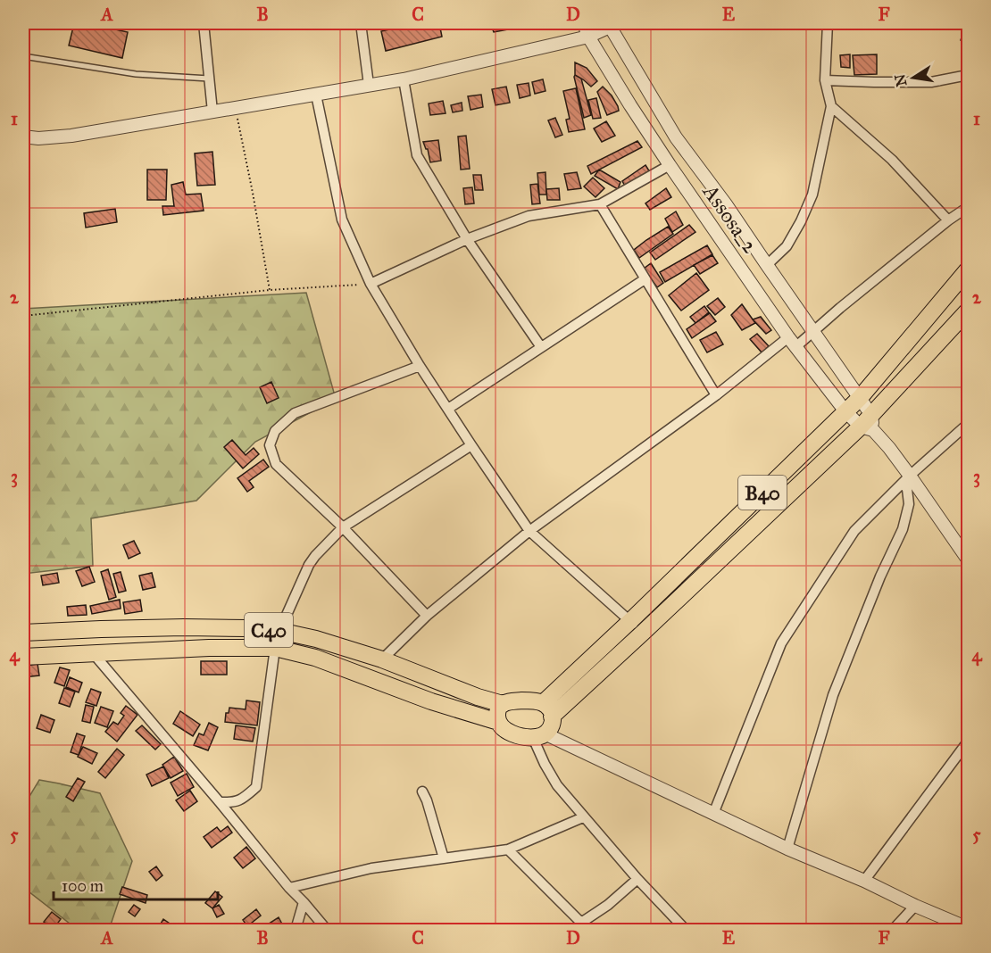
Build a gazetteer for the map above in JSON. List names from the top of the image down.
{
  "streets": {
    "highway": ["B40", "C40"],
    "street": ["Assosa_2"]
  },
  "crossings": [
    ["Assosa_2", "B40"],
    ["B40", "C40"]
  ],
  "scale_bar": "100 m",
  "north": "left",
  "grid": {
    "columns": [
      "A",
      "B",
      "C",
      "D",
      "E",
      "F"
    ],
    "rows": [
      "1",
      "2",
      "3",
      "4",
      "5"
    ]
  }
}
